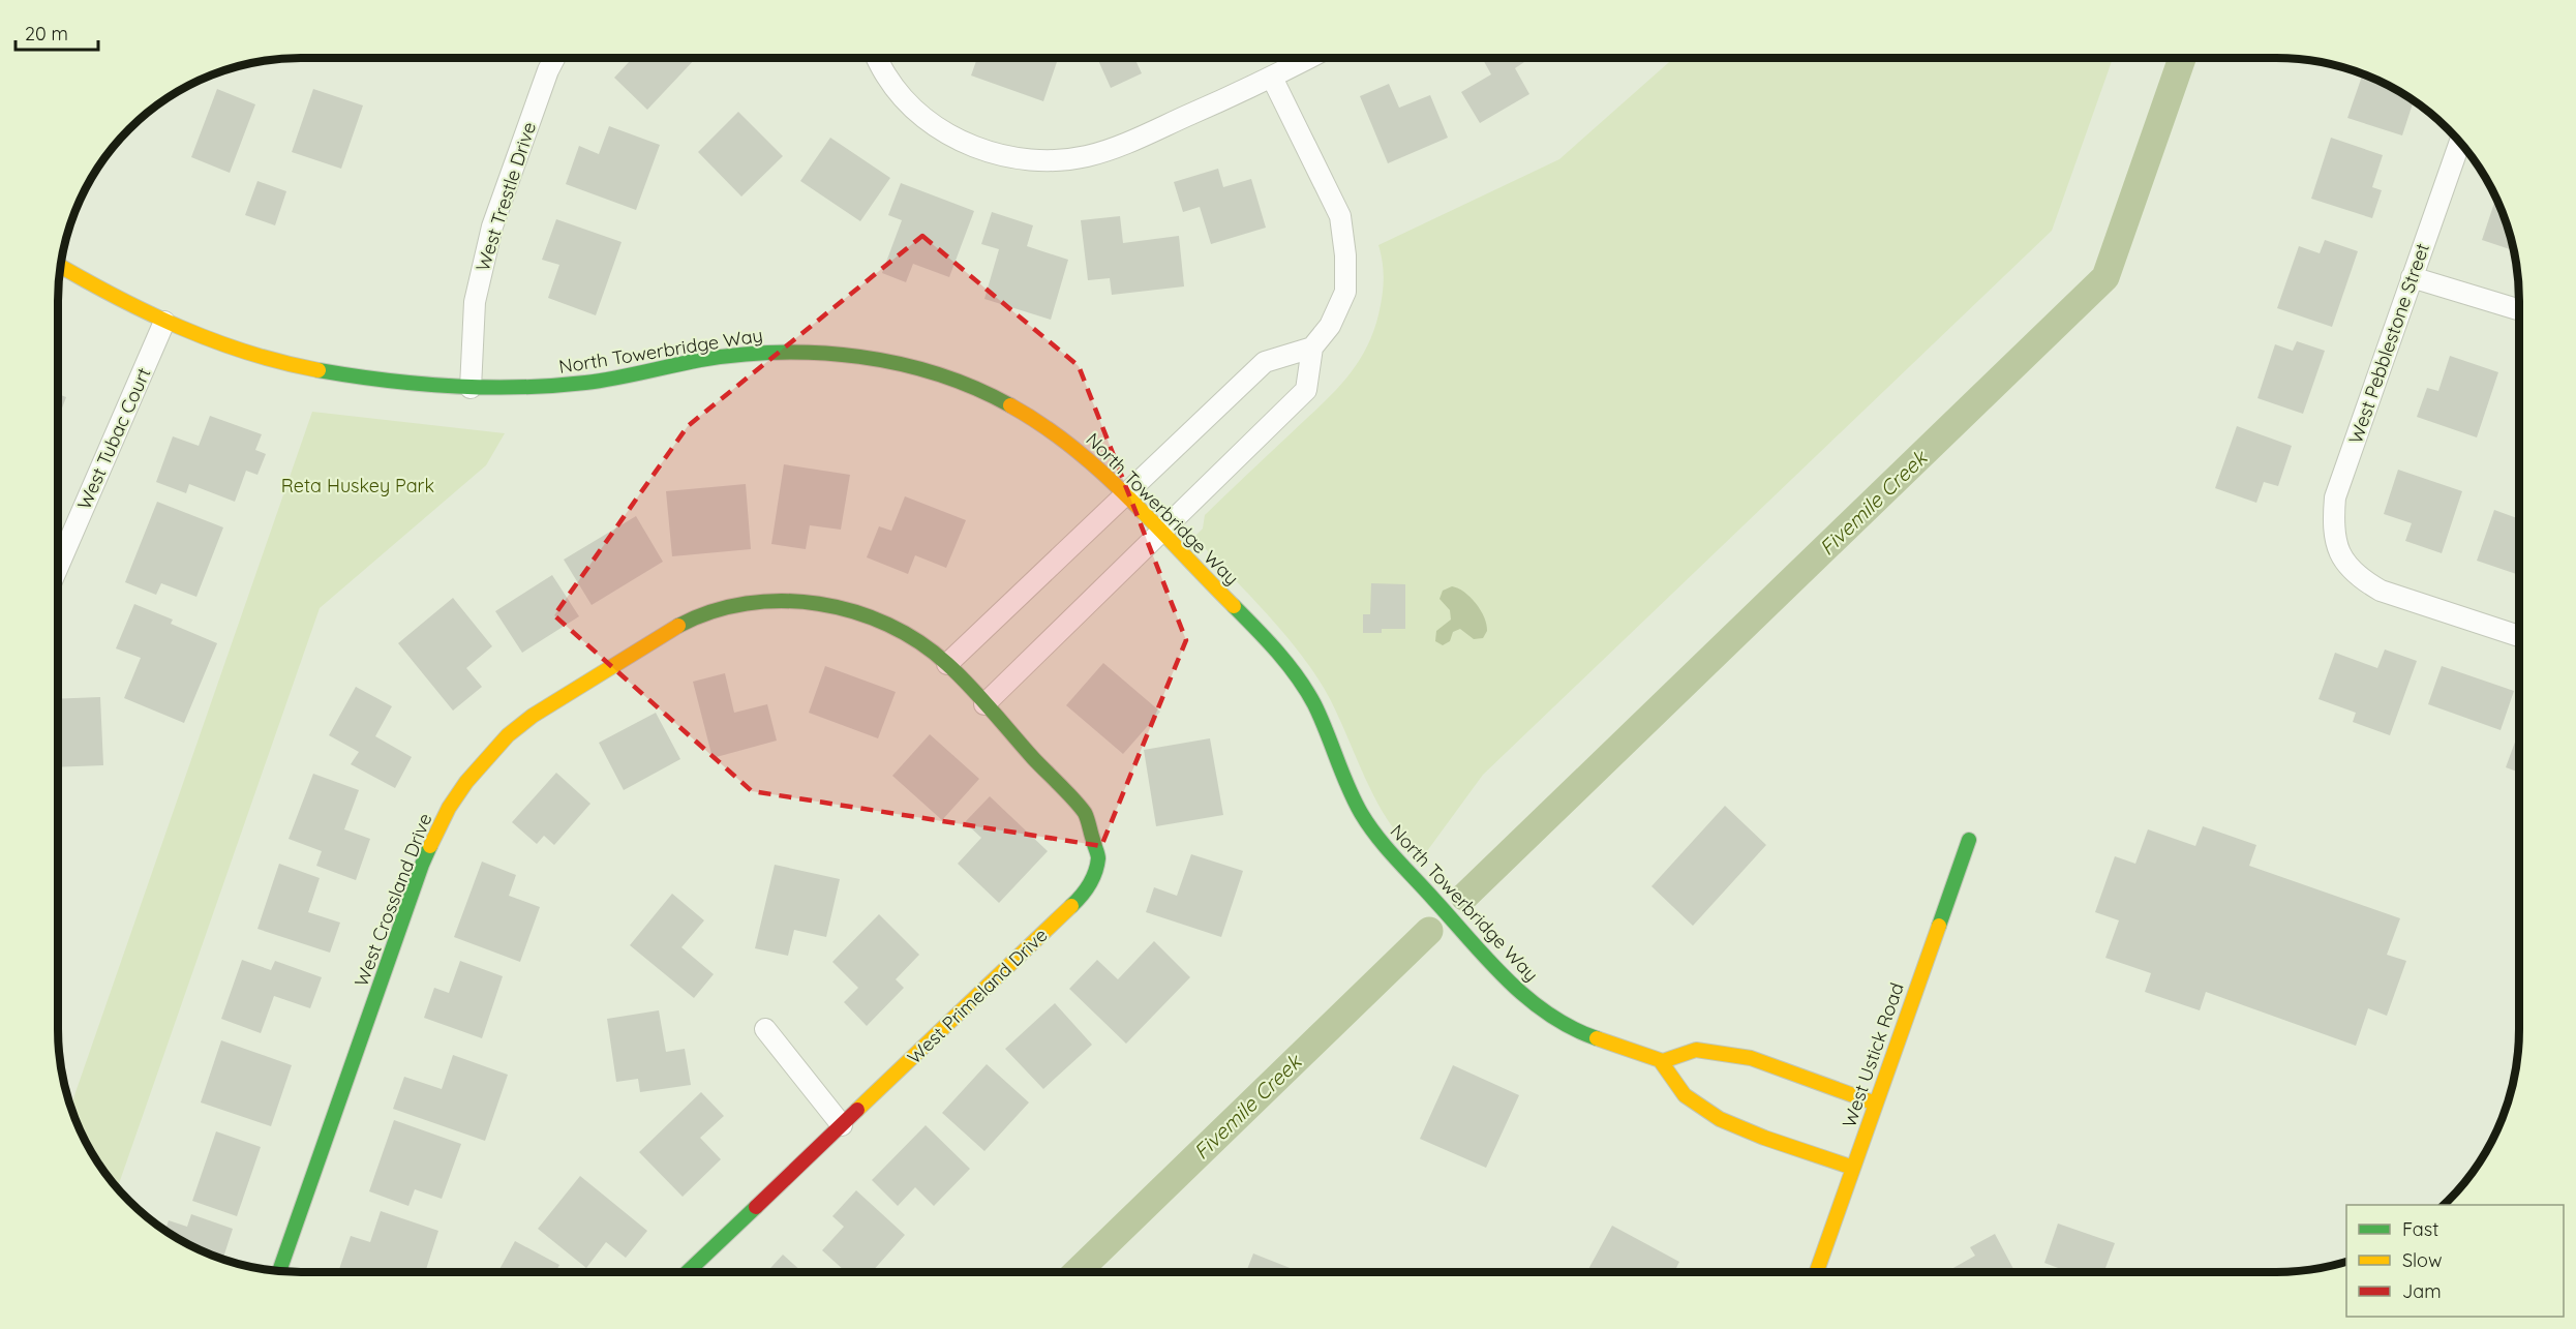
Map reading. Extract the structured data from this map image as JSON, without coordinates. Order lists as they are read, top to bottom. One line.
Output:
{"streets":{"street":["West Trestle Drive","West Pebblestone Street","North Towerbridge Way","West Tubac Court","West Crossland Drive","West Primeland Drive","West Ustick Road"]},"crossings":[["West Trestle Drive","North Towerbridge Way"],["North Towerbridge Way","West Tubac Court"],["West Crossland Drive","West Primeland Drive"]],"water":["Fivemile Creek"],"parks":["Reta Huskey Park"],"legend":["Fast","Slow","Jam"],"scale_bar":"20 m"}
